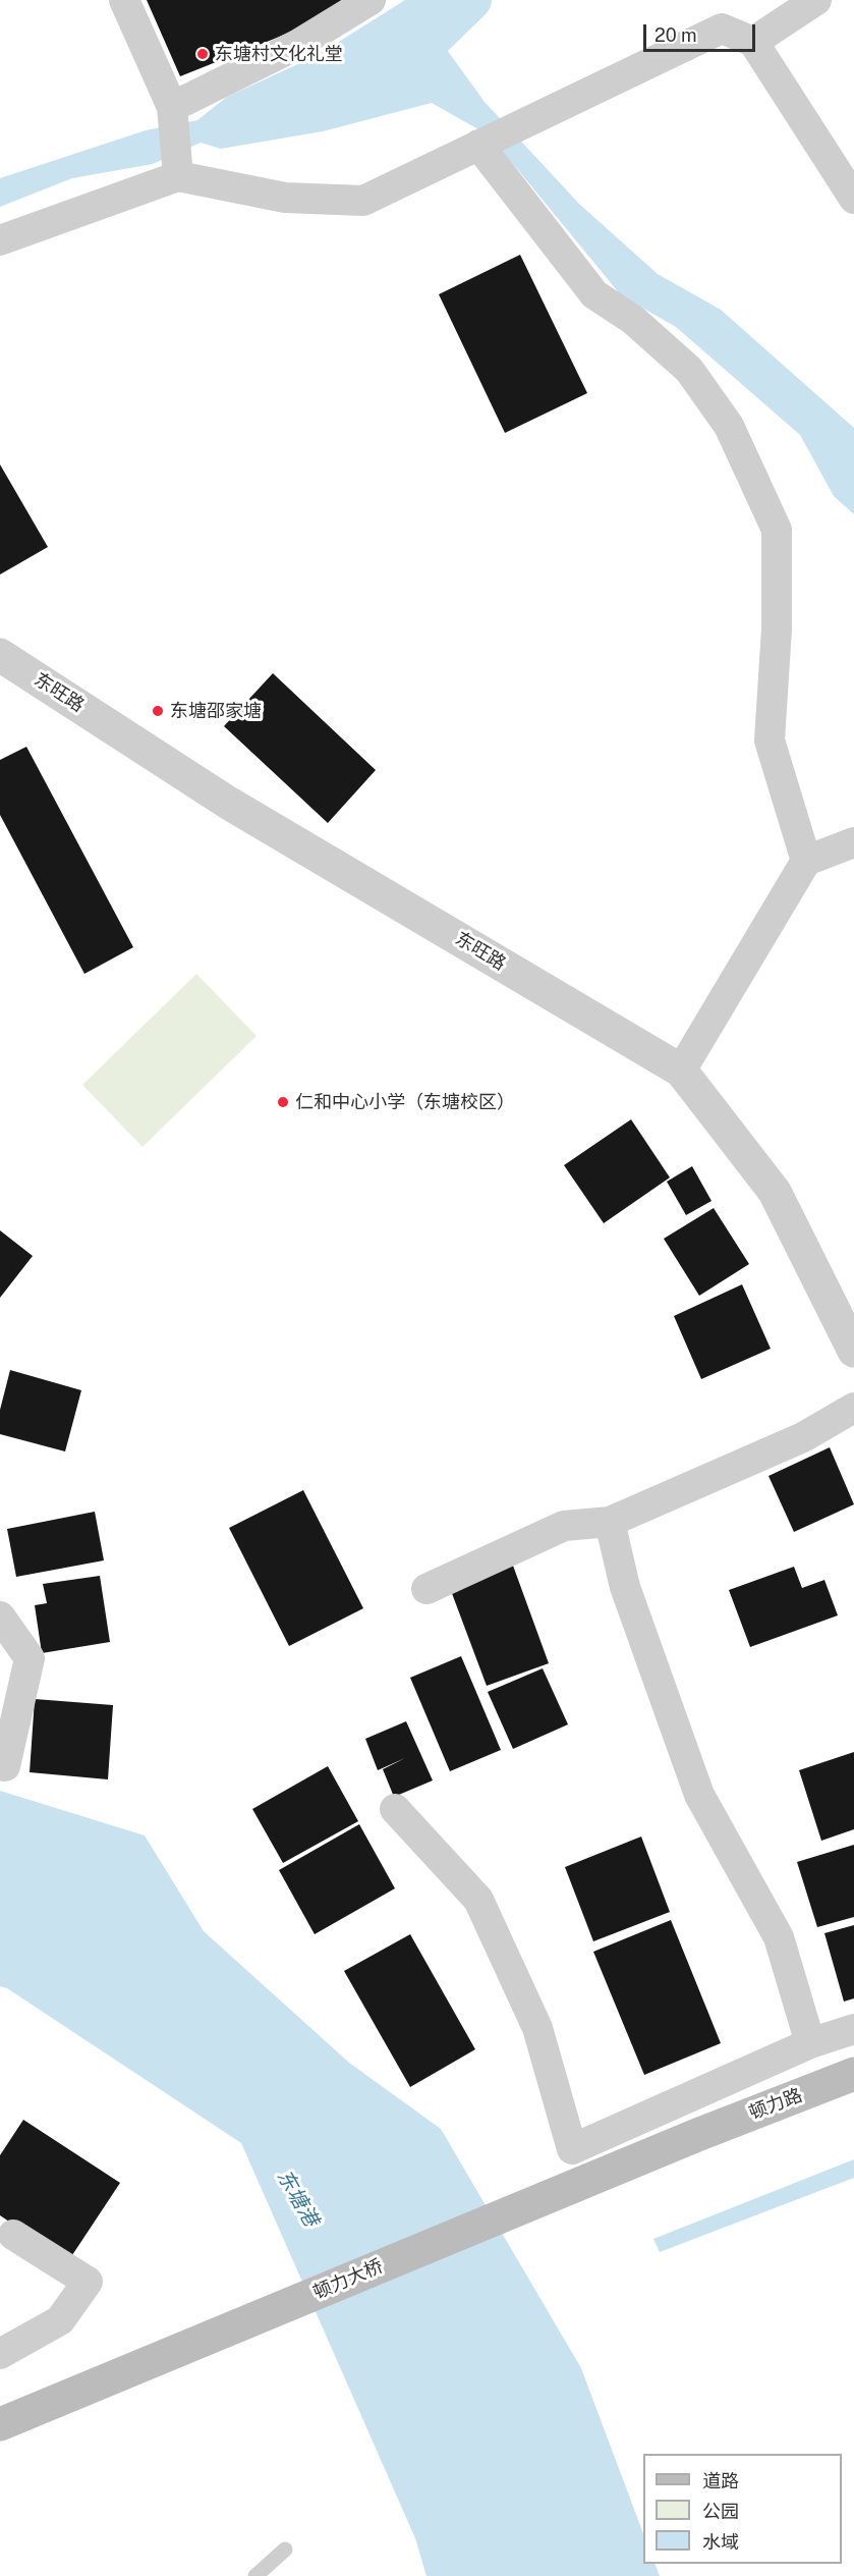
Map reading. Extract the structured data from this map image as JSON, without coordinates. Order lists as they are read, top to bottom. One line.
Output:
{"streets":{"main road":["顿力路","顿力大桥"],"street":["东旺路"]},"crossings":[["顿力路","顿力大桥"]],"water":["东塘港"],"places":["东塘村文化礼堂","东塘邵家塘","仁和中心小学（东塘校区）"],"legend":["道路","公园","水域"],"scale_bar":"20 m"}
